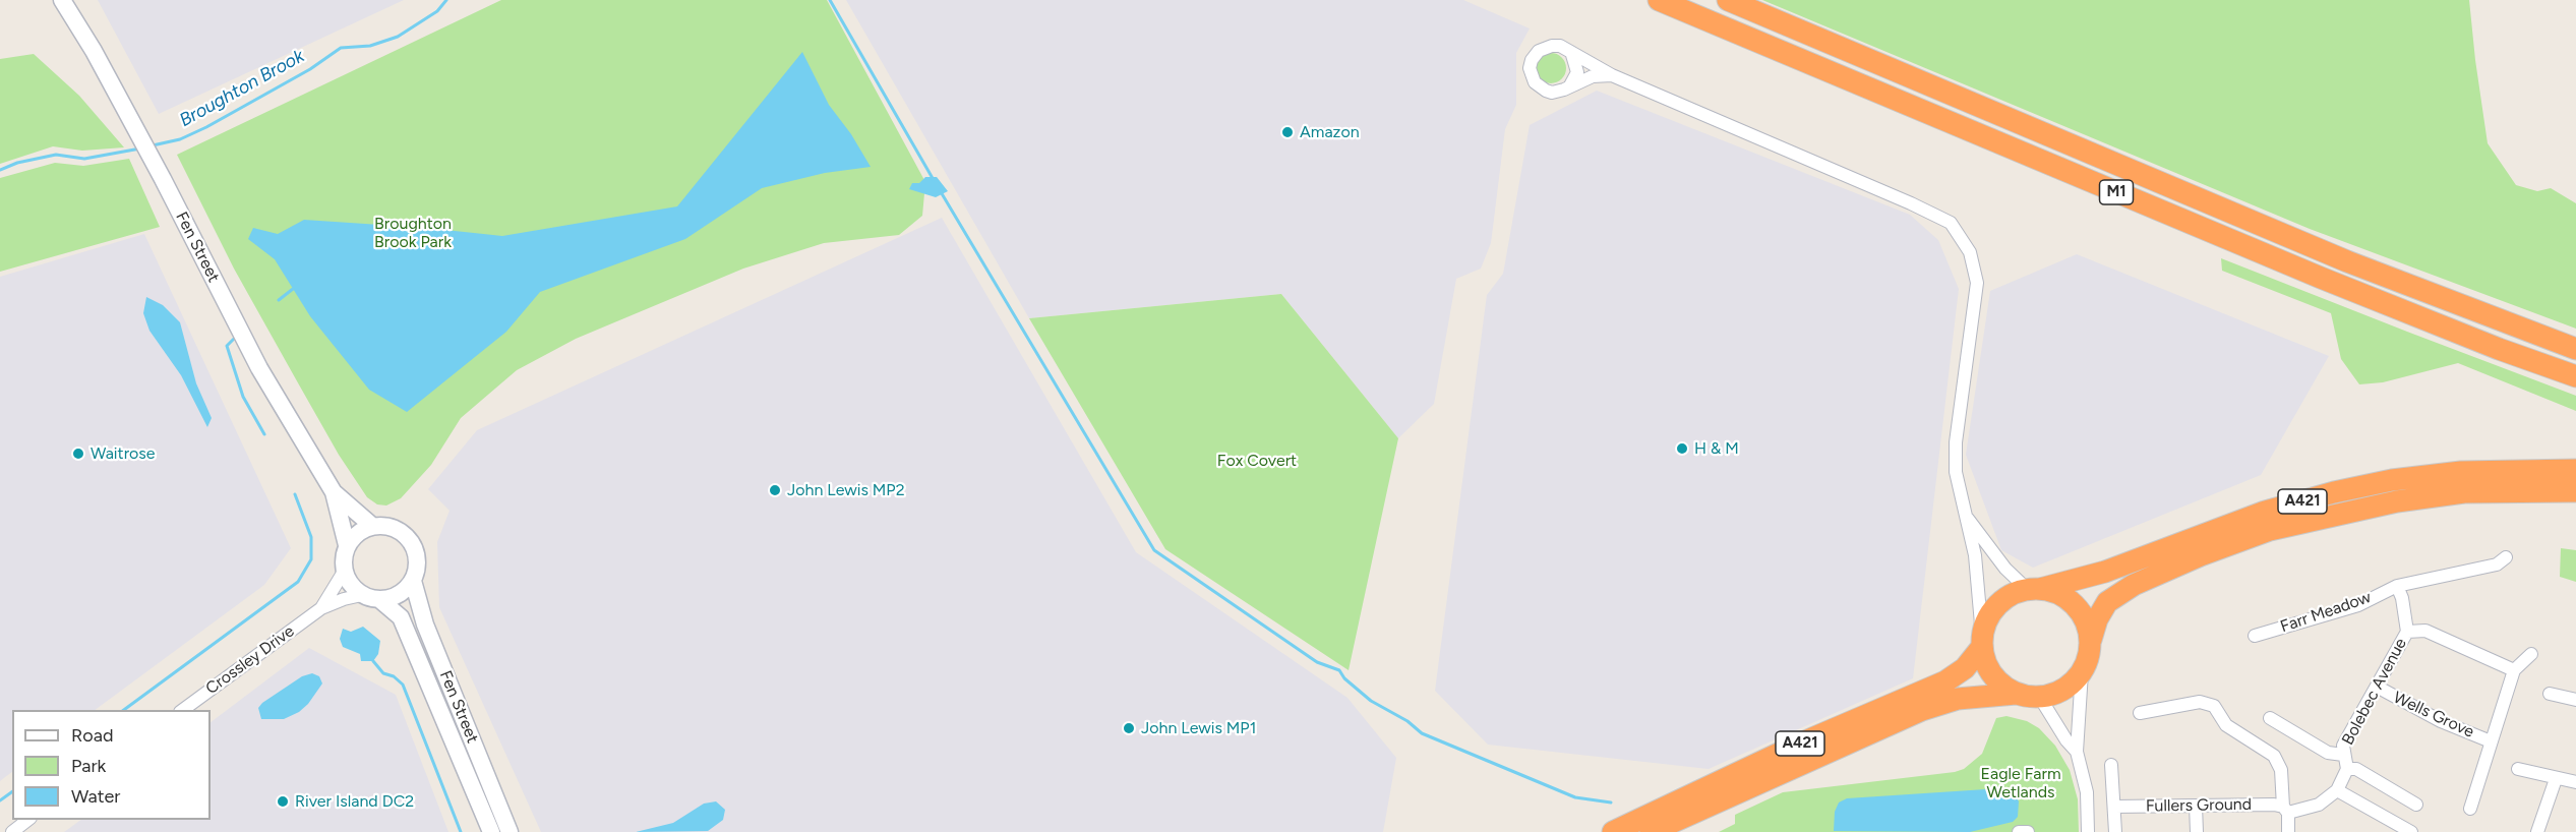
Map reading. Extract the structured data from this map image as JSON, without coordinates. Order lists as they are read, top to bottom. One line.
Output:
{"streets":{"highway":["M1","A421"],"street":["Fen Street","Farr Meadow","Crossley Drive","Bolebec Avenue","Wells Grove","Fullers Ground"]},"crossings":[["Bolebec Avenue","Wells Grove"]],"water":["Broughton Brook"],"parks":["Broughton Brook Park","Fox Covert","Eagle Farm Wetlands"],"places":["Amazon","H & M","Waitrose","John Lewis MP2","John Lewis MP1","River Island DC2"],"legend":["Road","Park","Water"]}
